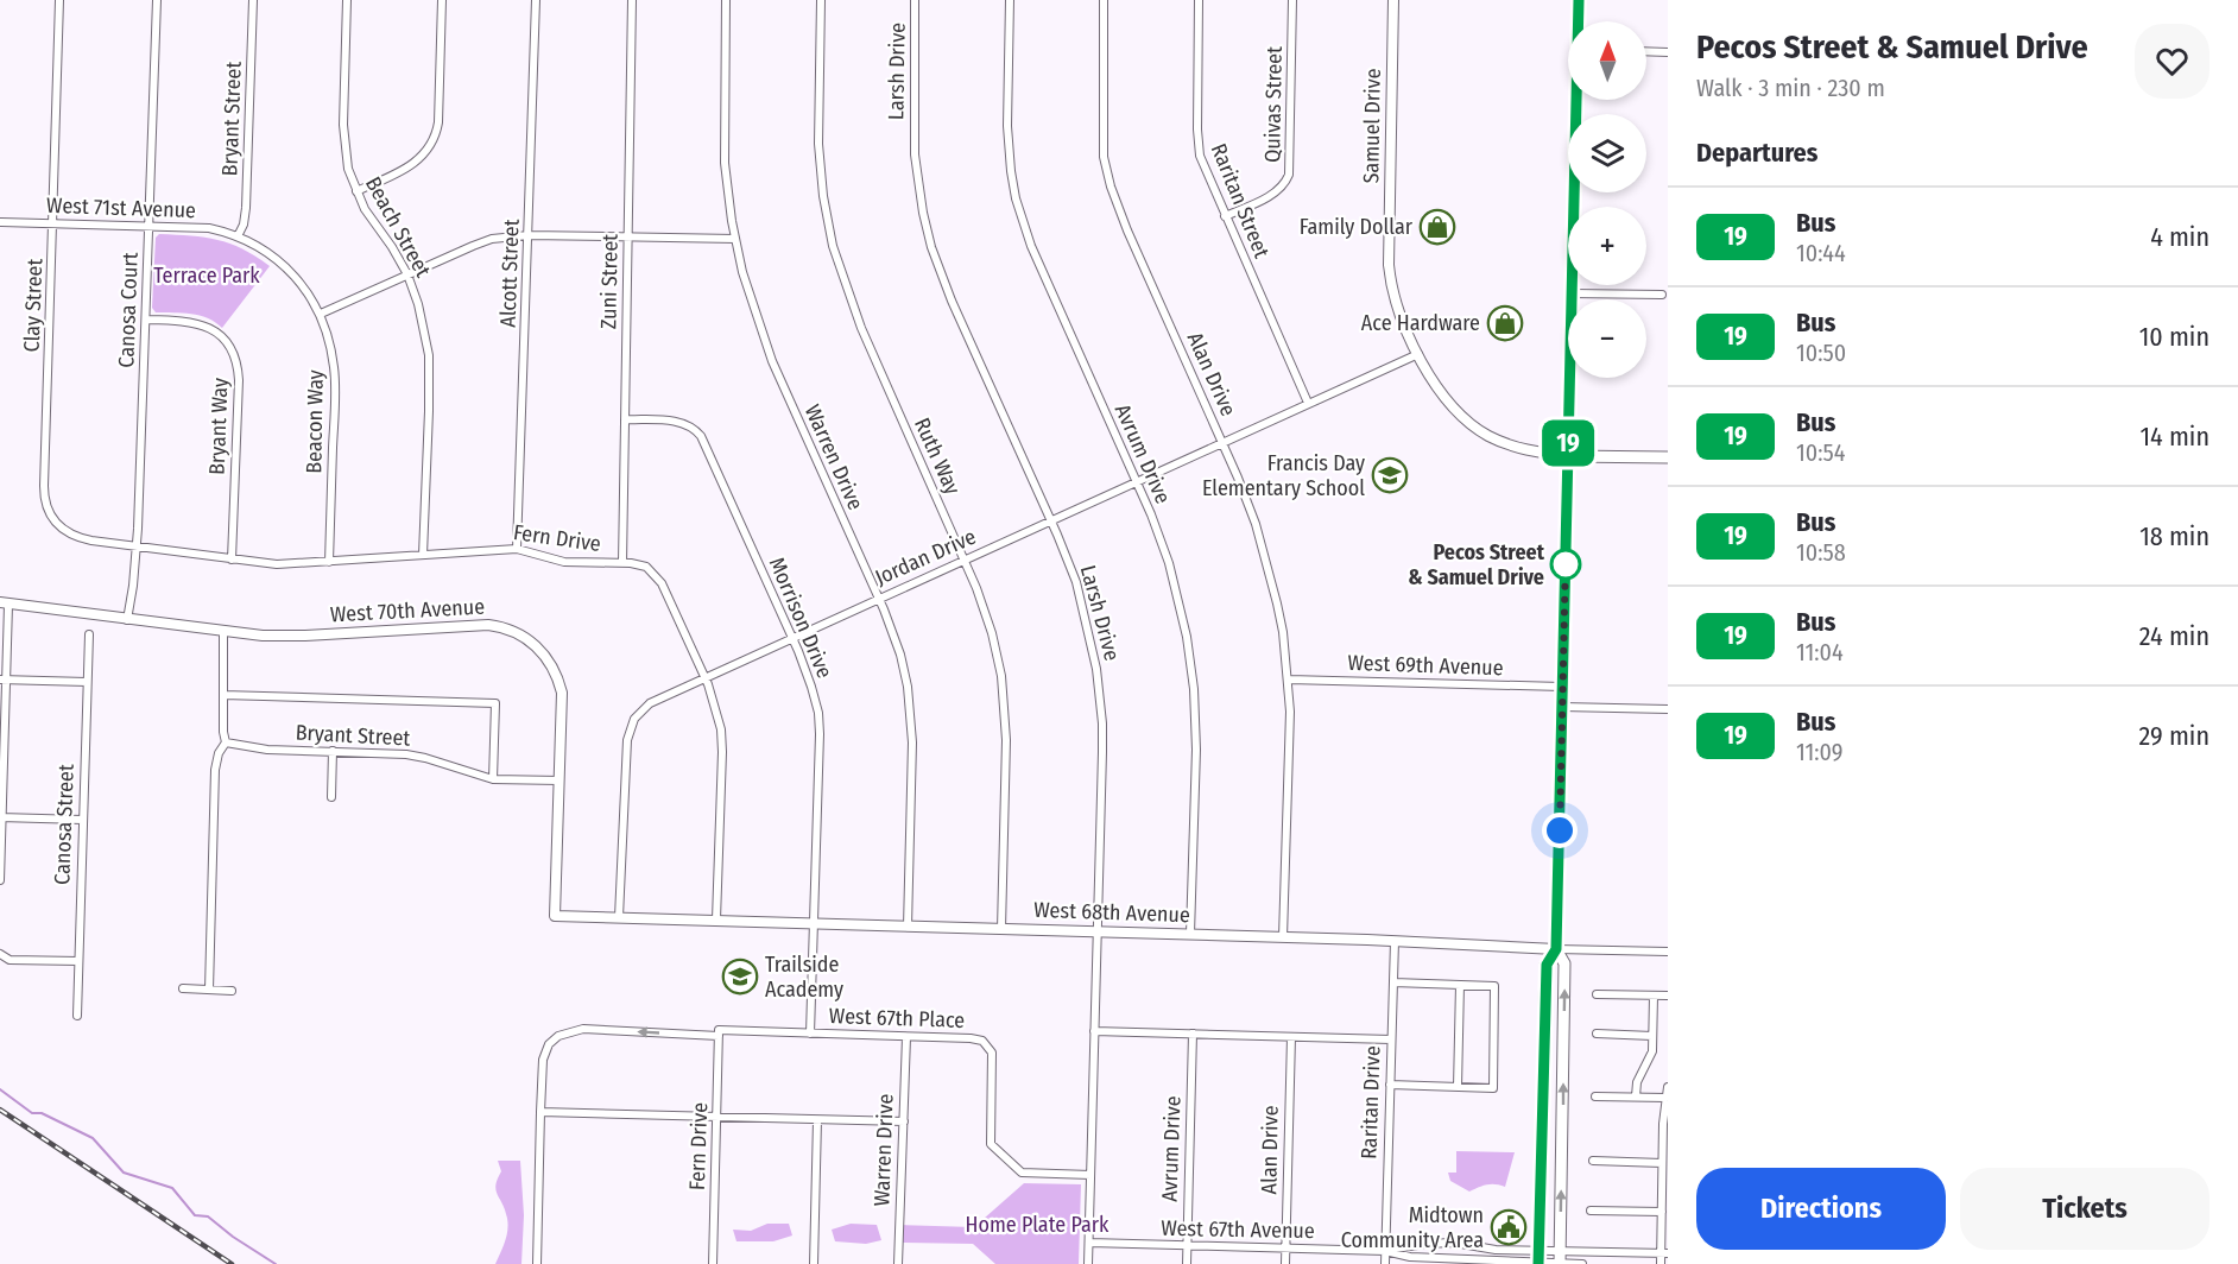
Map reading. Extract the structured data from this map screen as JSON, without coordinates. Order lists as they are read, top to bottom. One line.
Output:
{"streets":{"street":["Larsh Drive","Quivas Street","Bryant Street","Samuel Drive","Raritan Street","West 71st Avenue","Beach Street","Alcott Street","Zuni Street","Clay Street","Canosa Court","Alan Drive","Beacon Way","Bryant Way","Avrum Drive","Ruth Way","Warren Drive","Fern Drive","Jordan Drive","West 70th Avenue","Morrison Drive","West 69th Avenue","Canosa Street","West 68th Avenue","West 67th Place","Raritan Drive","West 67th Avenue"]},"crossings":[["Larsh Drive","Jordan Drive"],["Larsh Drive","West 68th Avenue"],["Larsh Drive","West 67th Place"],["Larsh Drive","West 67th Avenue"],["Quivas Street","Raritan Street"],["Bryant Street","West 71st Avenue"],["Bryant Street","Beacon Way"],["Bryant Street","West 70th Avenue"],["Samuel Drive","Jordan Drive"],["Raritan Street","Jordan Drive"],["West 71st Avenue","Clay Street"],["West 71st Avenue","Canosa Court"],["West 71st Avenue","Beacon Way"],["Beach Street","Fern Drive"],["Alcott Street","Fern Drive"],["Zuni Street","Fern Drive"],["Zuni Street","Morrison Drive"],["Clay Street","Canosa Court"],["Clay Street","Fern Drive"],["Canosa Court","Bryant Way"],["Canosa Court","Fern Drive"],["Canosa Court","West 70th Avenue"],["Alan Drive","Jordan Drive"],["Alan Drive","West 69th Avenue"],["Alan Drive","West 68th Avenue"],["Alan Drive","West 67th Avenue"],["Beacon Way","Fern Drive"],["Bryant Way","Fern Drive"],["Avrum Drive","Jordan Drive"],["Avrum Drive","West 68th Avenue"],["Avrum Drive","West 67th Avenue"],["Ruth Way","Jordan Drive"],["Ruth Way","West 68th Avenue"],["Warren Drive","Jordan Drive"],["Warren Drive","West 68th Avenue"],["Warren Drive","West 67th Place"],["Fern Drive","Jordan Drive"],["Fern Drive","West 68th Avenue"],["Fern Drive","West 67th Place"],["Jordan Drive","Morrison Drive"],["Jordan Drive","West 68th Avenue"],["West 70th Avenue","West 68th Avenue"],["Morrison Drive","West 68th Avenue"],["Morrison Drive","West 67th Place"],["West 68th Avenue","Raritan Drive"],["Raritan Drive","West 67th Avenue"]],"parks":["Terrace Park","Home Plate Park"],"places":{"shop":["Family Dollar","Ace Hardware"],"school or university":["Francis Day Elementary School","Trailside Academy"],"other":["Pecos Street & Samuel Drive"],"public building":["Midtown Community Area"]},"lines":["bus line 19"],"north":"top","page":{"on_map":"19","heading":[["Pecos Street & Samuel Drive","Walk · 3 min · 230 m"],"Departures"],"map_buttons":["+","−"],"list":[{"mark":"19","name":"Bus","note":"10:44","value":"4 min"},{"mark":"19","name":"Bus","note":"10:50","value":"10 min"},{"mark":"19","name":"Bus","note":"10:54","value":"14 min"},{"mark":"19","name":"Bus","note":"10:58","value":"18 min"},{"mark":"19","name":"Bus","note":"11:04","value":"24 min"},{"mark":"19","name":"Bus","note":"11:09","value":"29 min"}],"buttons":["Directions","Tickets"]}}
